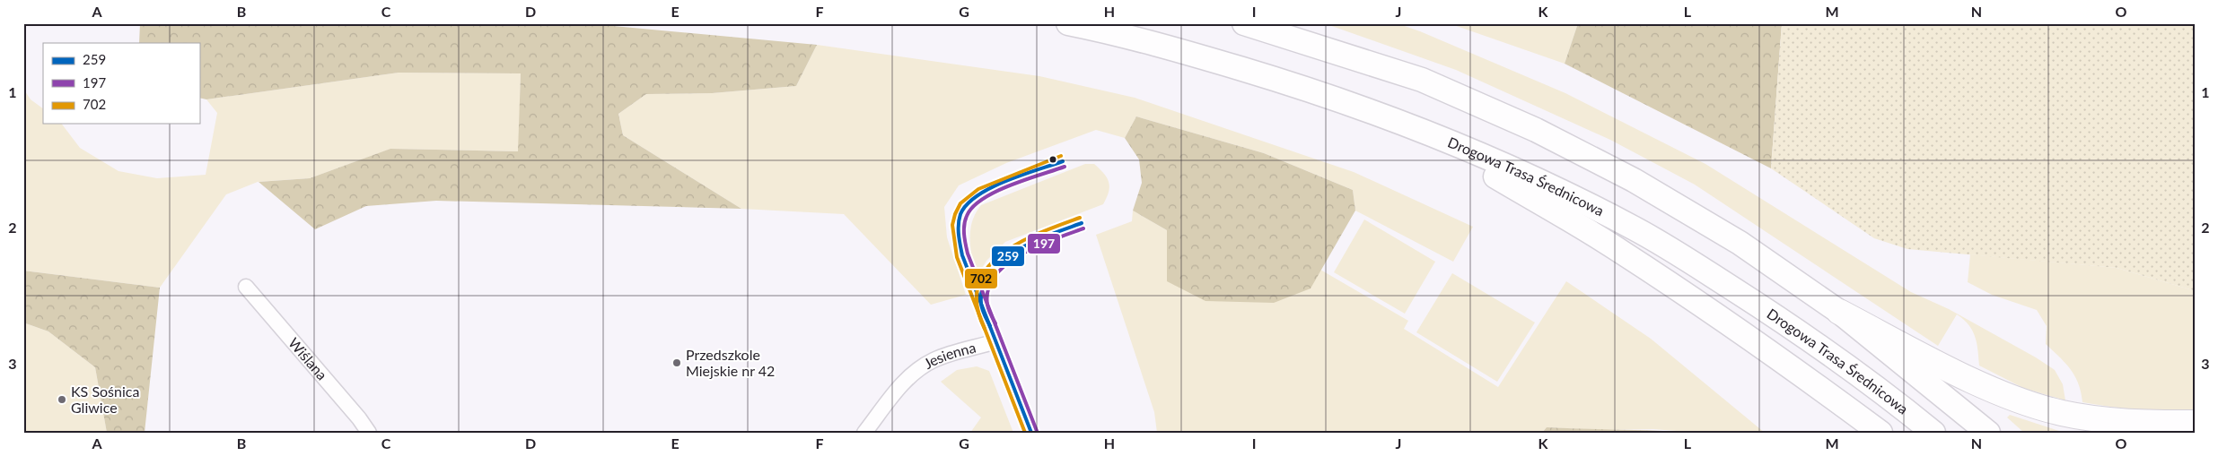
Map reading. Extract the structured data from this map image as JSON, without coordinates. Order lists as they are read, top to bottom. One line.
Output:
{"streets":{"main road":["Drogowa Trasa Średnicowa"],"street":["Jesienna","Wiślana"]},"places":["Przedszkole Miejskie nr 42","KS Sośnica Gliwice"],"lines":["transit line 702","transit line 259","transit line 197"],"legend":["259","197","702"],"grid":{"columns":["A","B","C","D","E","F","G","H","I","J","K","L","M","N","O"],"rows":["1","2","3"]}}
